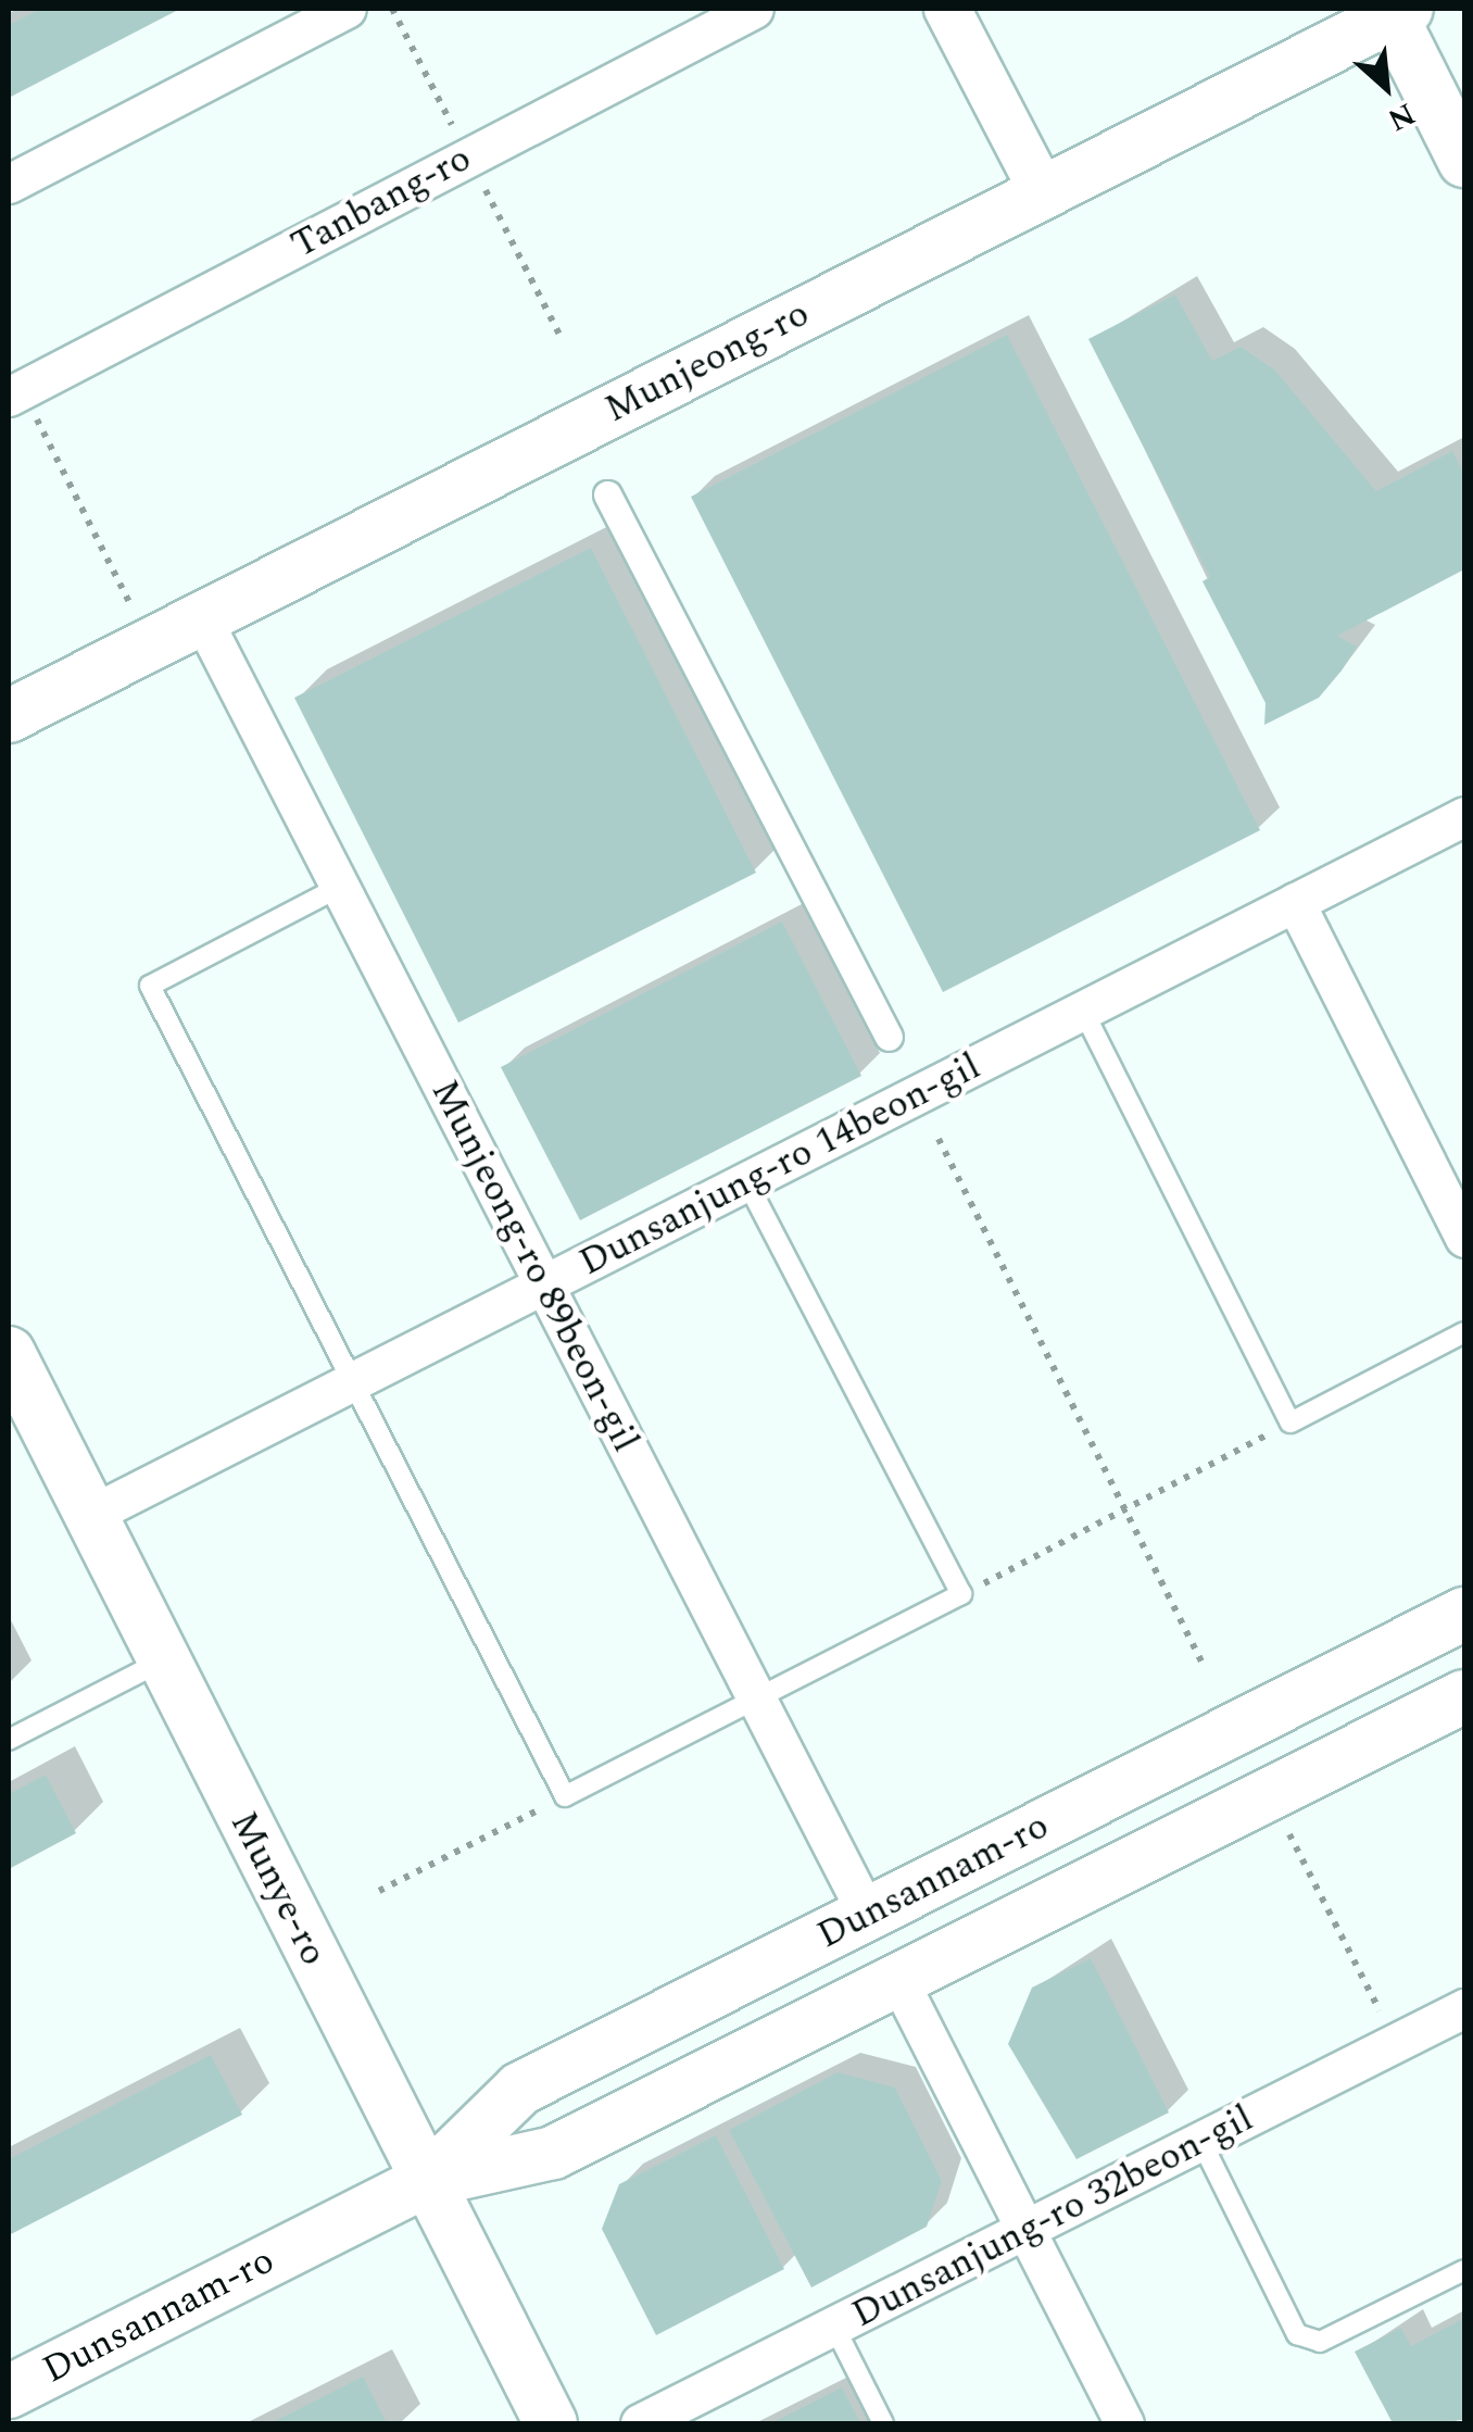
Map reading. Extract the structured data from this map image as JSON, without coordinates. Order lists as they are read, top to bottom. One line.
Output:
{"streets":{"main road":["Munjeong-ro","Dunsannam-ro","Munye-ro"],"street":["Tanbang-ro","Dunsanjung-ro 14beon-gil","Munjeong-ro 89beon-gil","Dunsanjung-ro 32beon-gil"]},"crossings":[["Munjeong-ro","Munjeong-ro 89beon-gil"],["Dunsanjung-ro 14beon-gil","Munjeong-ro 89beon-gil"],["Dunsanjung-ro 14beon-gil","Munye-ro"],["Munjeong-ro 89beon-gil","Dunsannam-ro"],["Dunsannam-ro","Munye-ro"]],"north":"bottom right"}
